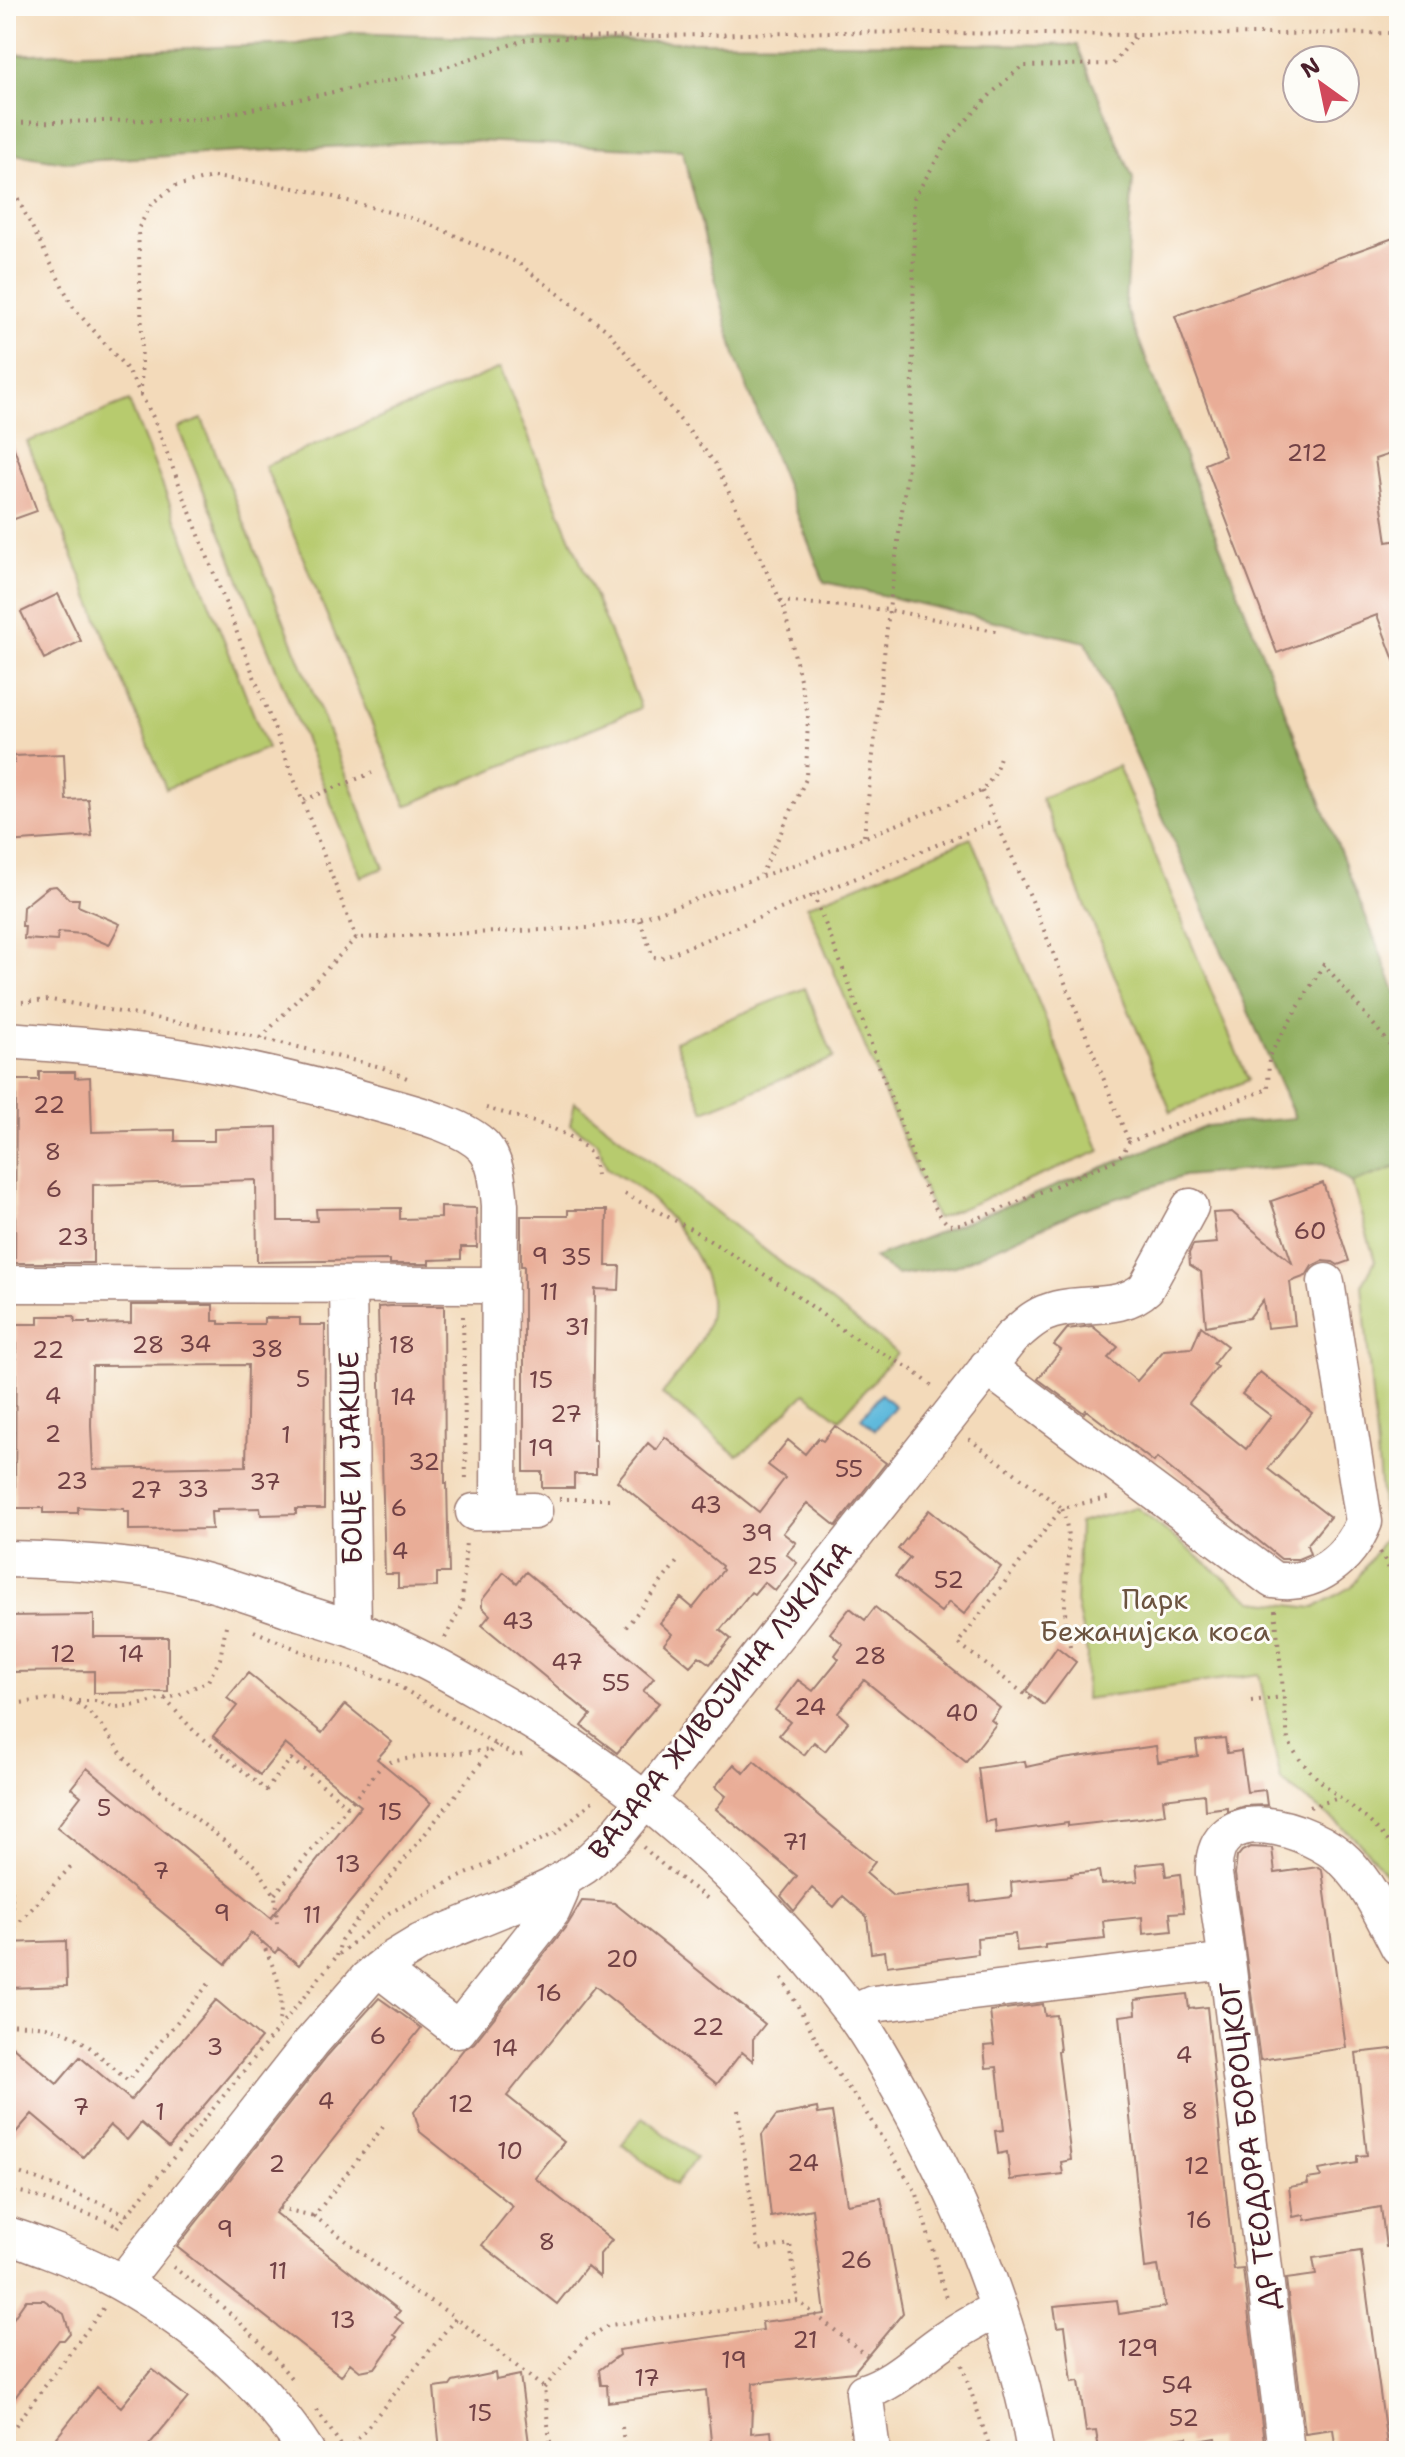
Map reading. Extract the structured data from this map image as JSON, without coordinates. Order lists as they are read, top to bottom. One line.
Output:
{"streets":{"street":["БОЦЕ И ЈАКШЕ","ВАЈАРА ЖИВОЈИНА ЛУКИЋА","ДР ТЕОДОРА БОРОЦКОГ"]},"parks":["Парк Бежанијска коса"],"house_numbers":["212","22","8","6","60","23","9","35","11","31","34","28","18","38","22","5","15","4","14","27","2","1","19","32","55","23","37","33","27","43","6","39","4","25","52","43","12","14","28","47","55","24","40","5","15","71","13","7","9","11","20","16","22","6","3","14","4","4","12","7","8","1","10","24","2","12","16","9","8","26","11","13","21","129","19","17","54","15","52"],"north":"top left"}
